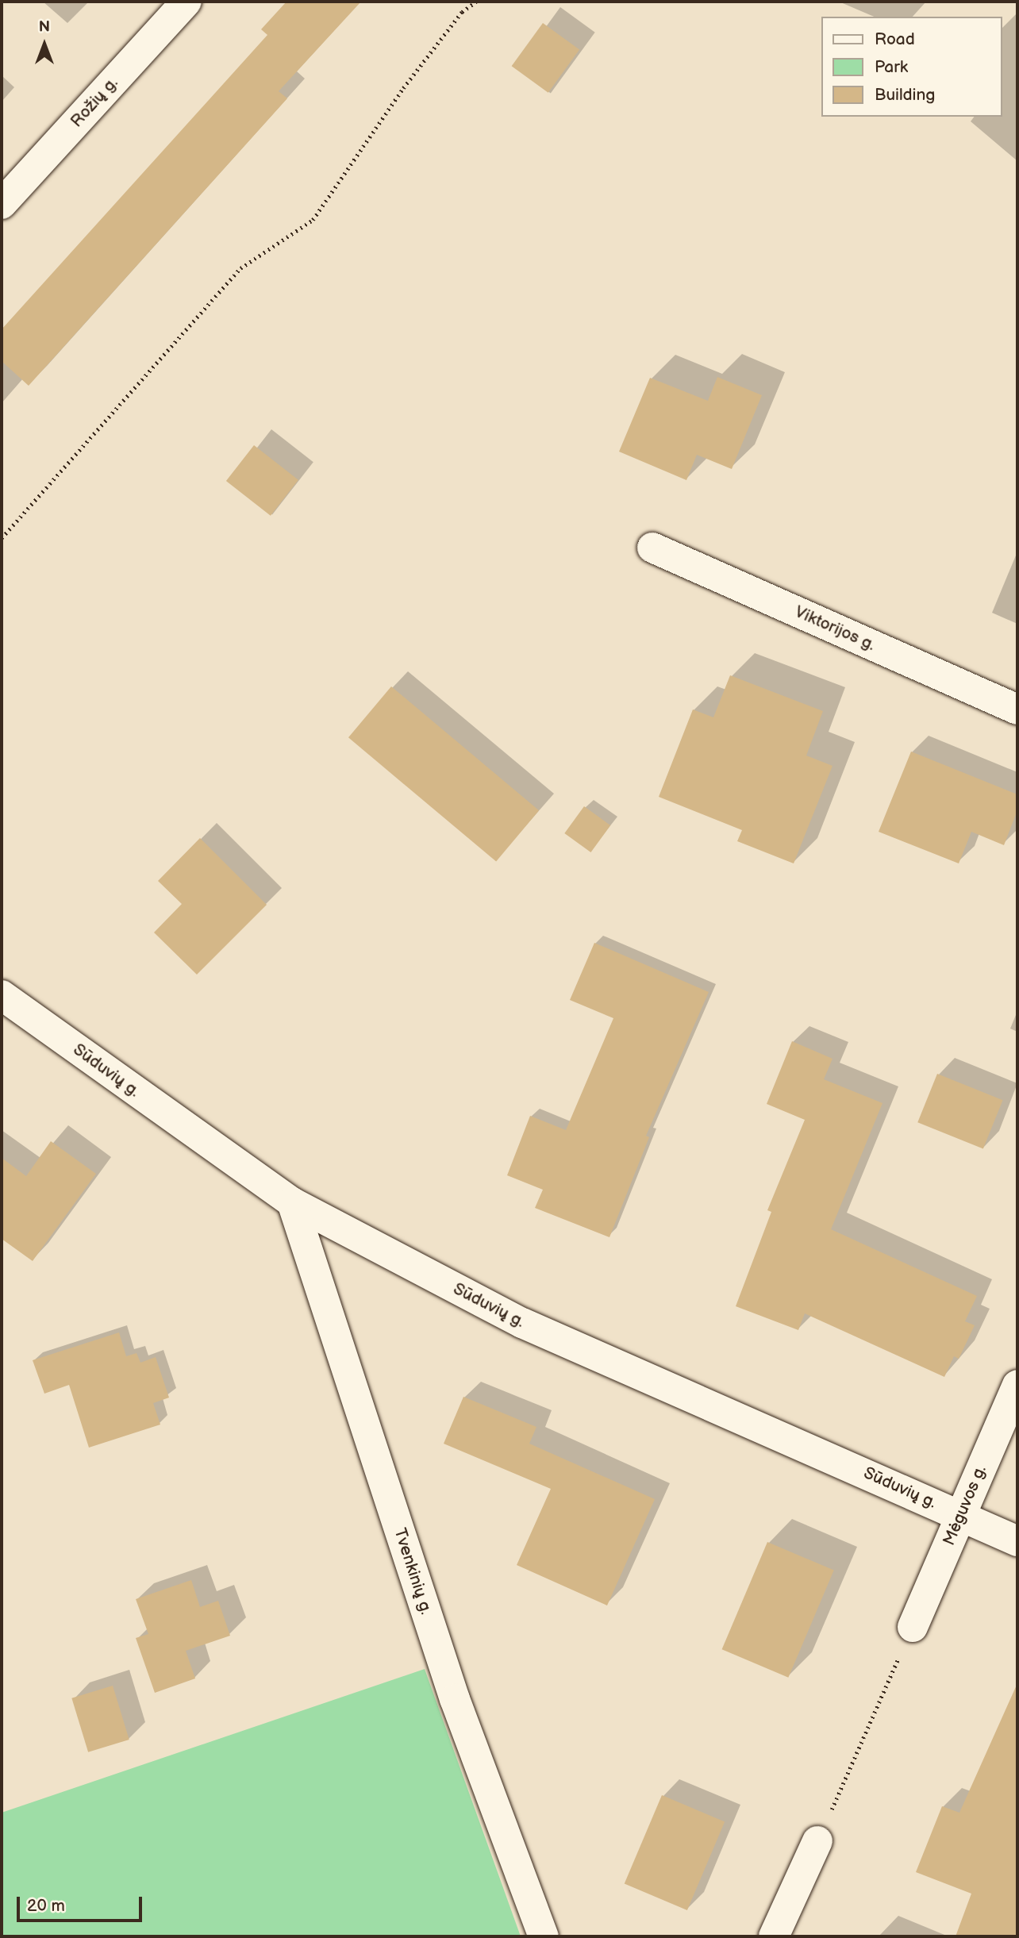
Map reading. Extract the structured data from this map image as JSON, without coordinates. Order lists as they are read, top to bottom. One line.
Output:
{"streets":{"street":["Rožių g.","Viktorijos g.","Sūduvių g.","Mėguvos g.","Tvenkinių g."]},"crossings":[["Sūduvių g.","Mėguvos g."],["Sūduvių g.","Tvenkinių g."]],"legend":["Road","Park","Building"],"scale_bar":"20 m","north":"top"}
